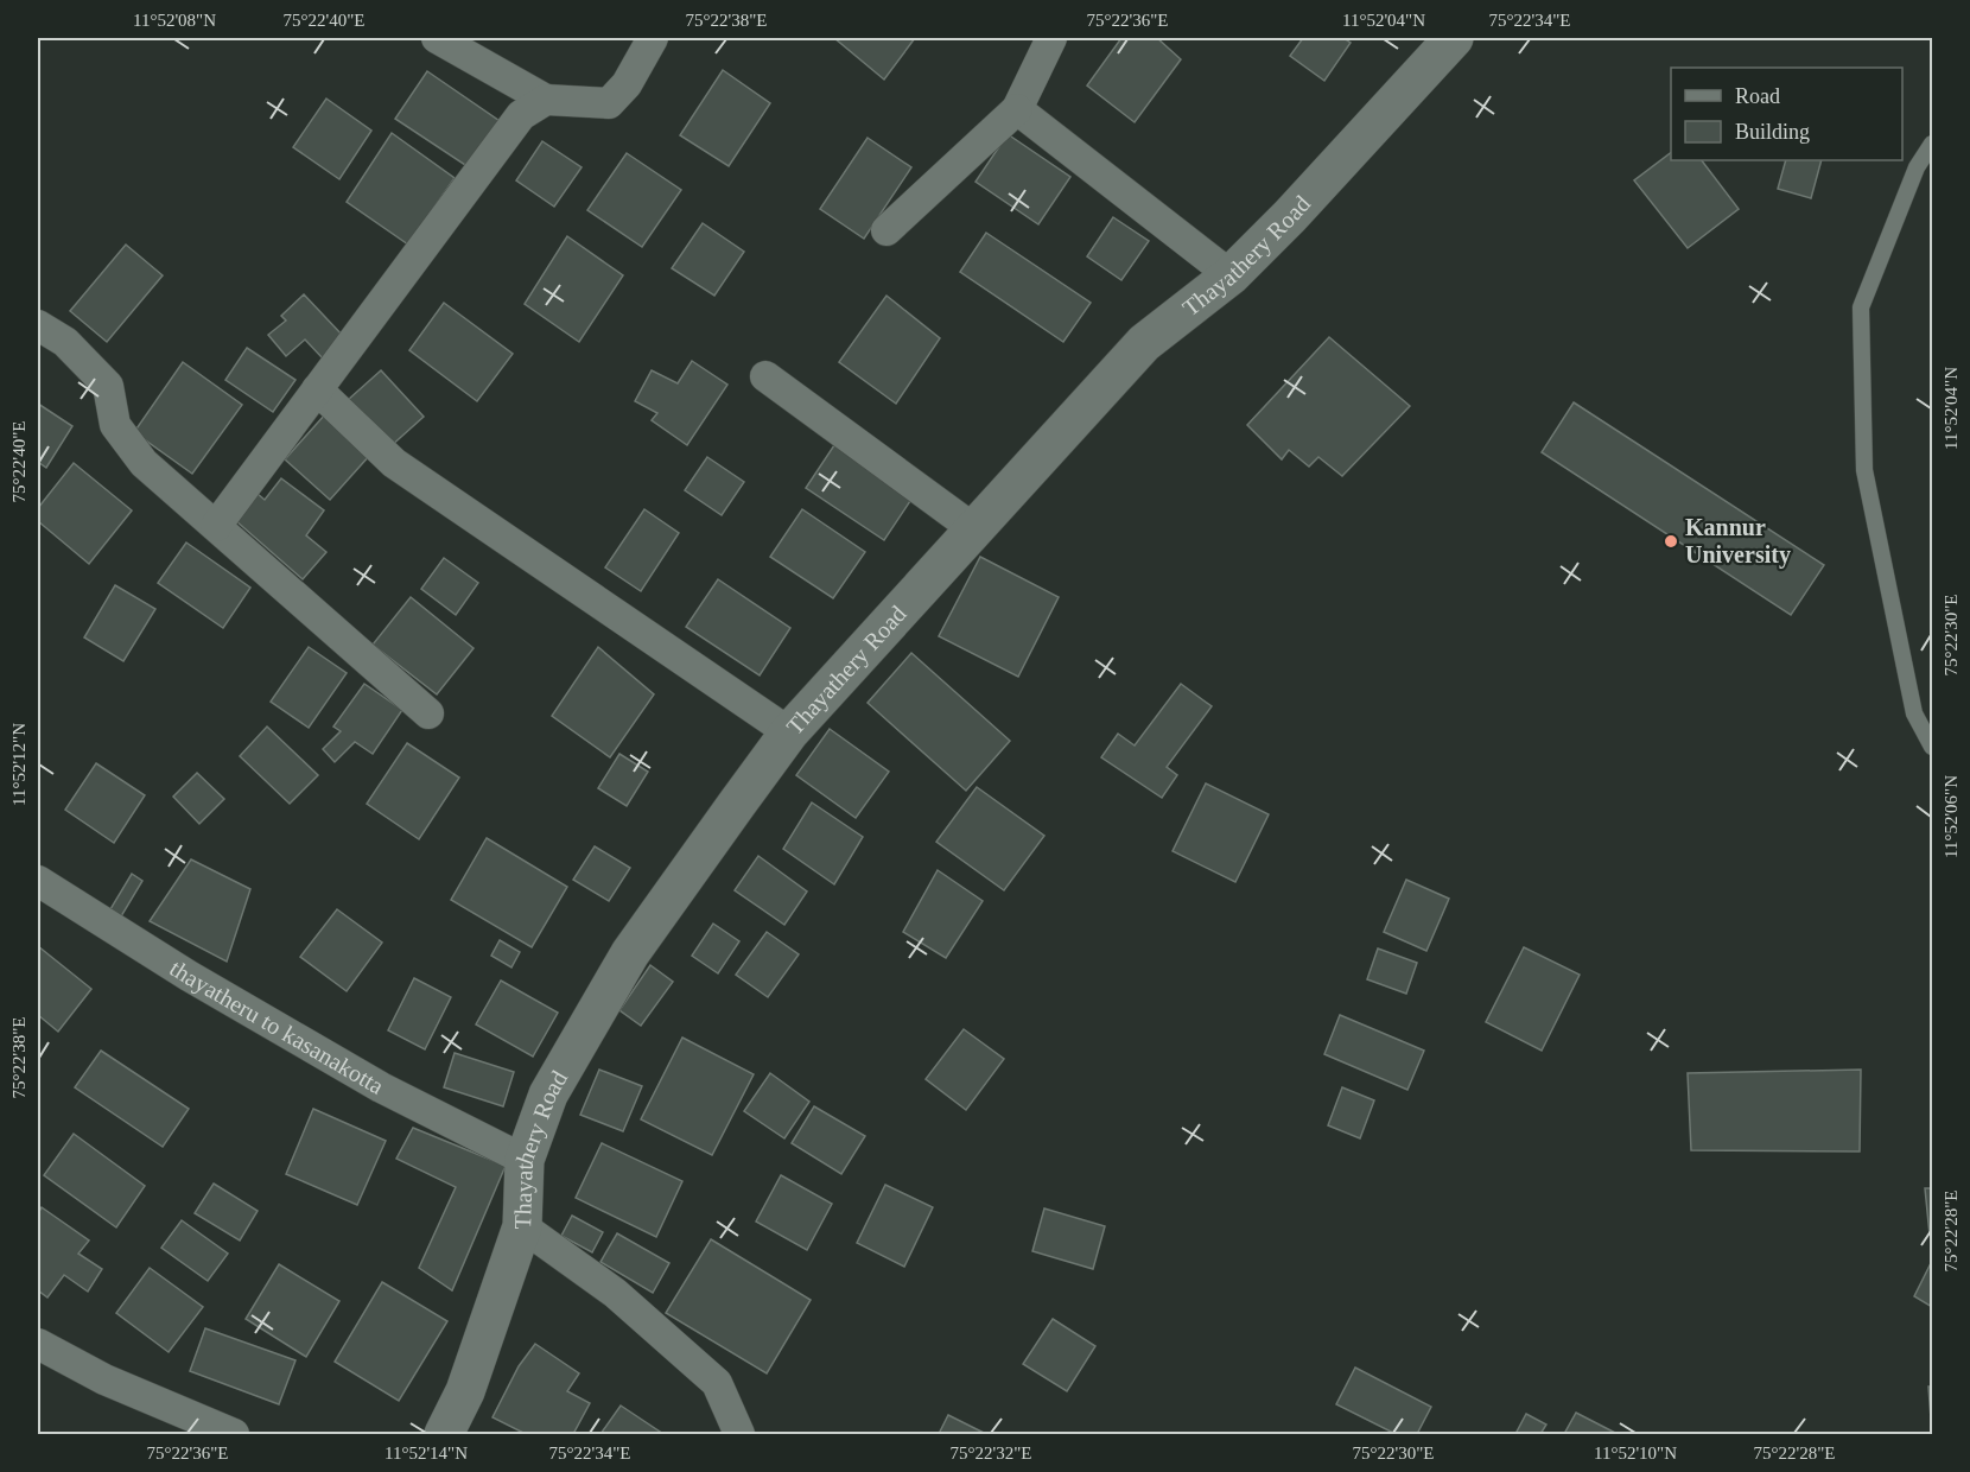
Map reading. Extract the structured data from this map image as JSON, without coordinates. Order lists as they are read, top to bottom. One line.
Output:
{"streets":{"street":["Thayathery Road","thayatheru to kasanakotta"]},"crossings":[["Thayathery Road","thayatheru to kasanakotta"]],"places":["Kannur University"],"legend":["Road","Building"],"coordinates":["11°52'08\"N","75°22'40\"E","75°22'38\"E","75°22'36\"E","11°52'04\"N","75°22'34\"E","75°22'30\"E","11°52'12\"N","11°52'06\"N","75°22'28\"E","11°52'14\"N","75°22'32\"E","11°52'10\"N"]}
